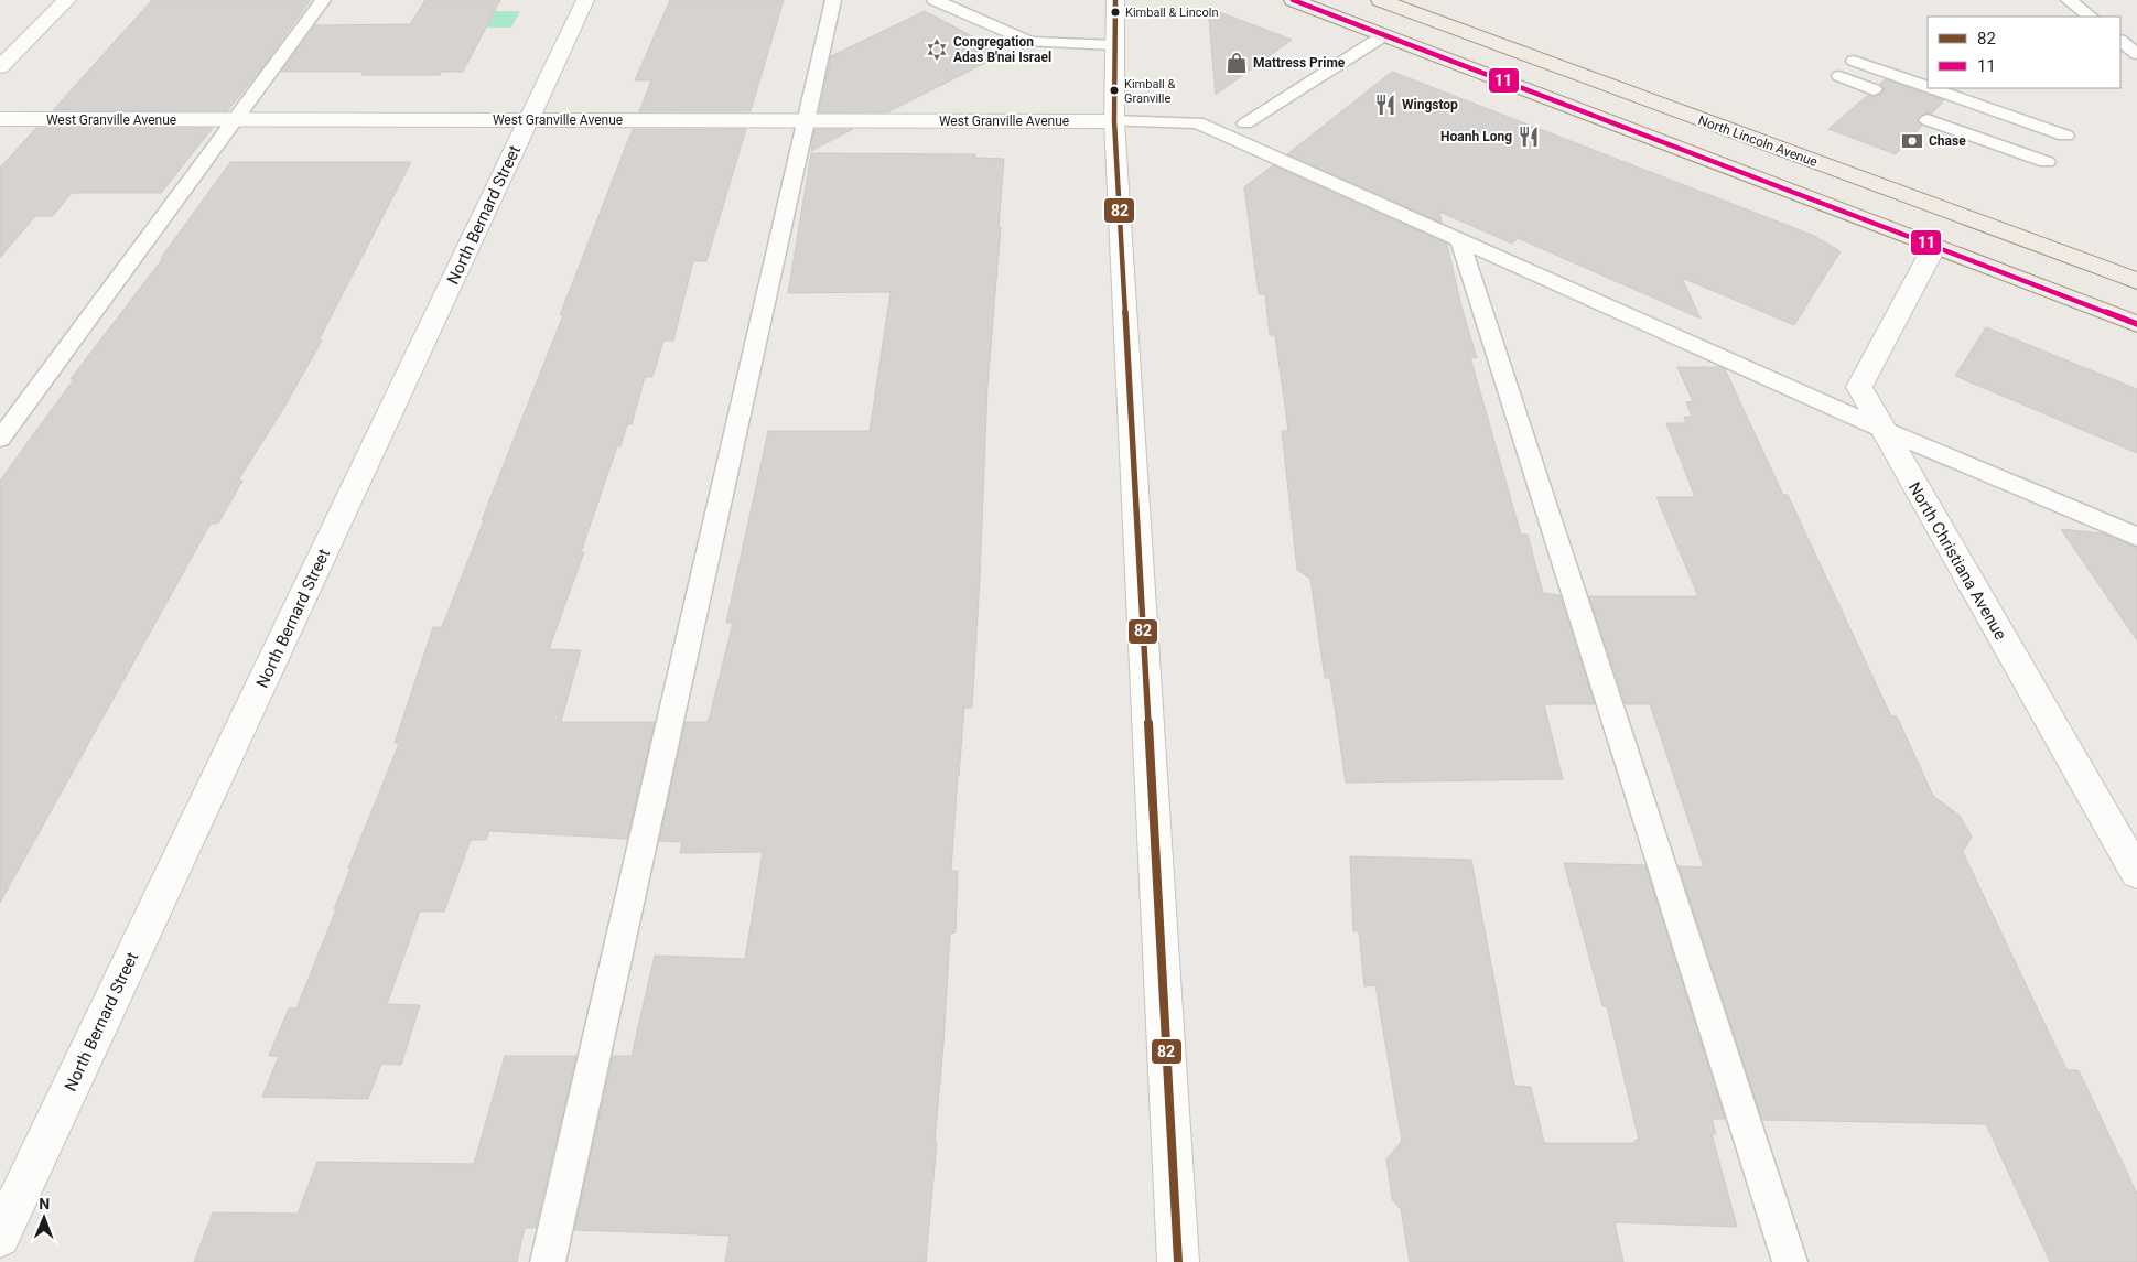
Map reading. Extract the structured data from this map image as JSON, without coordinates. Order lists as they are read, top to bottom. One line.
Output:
{"streets":{"main road":["North Lincoln Avenue"],"street":["West Granville Avenue","North Bernard Street","North Christiana Avenue"]},"crossings":[["West Granville Avenue","North Bernard Street"]],"places":{"other":["Kimball & Lincoln","Kimball & Granville"],"synagogue":["Congregation Adas B'nai Israel"],"shop":["Mattress Prime"],"restaurant":["Wingstop","Hoanh Long"],"bank":["Chase"]},"lines":["transit line 82","transit line 11"],"legend":["82","11"],"north":"top"}
